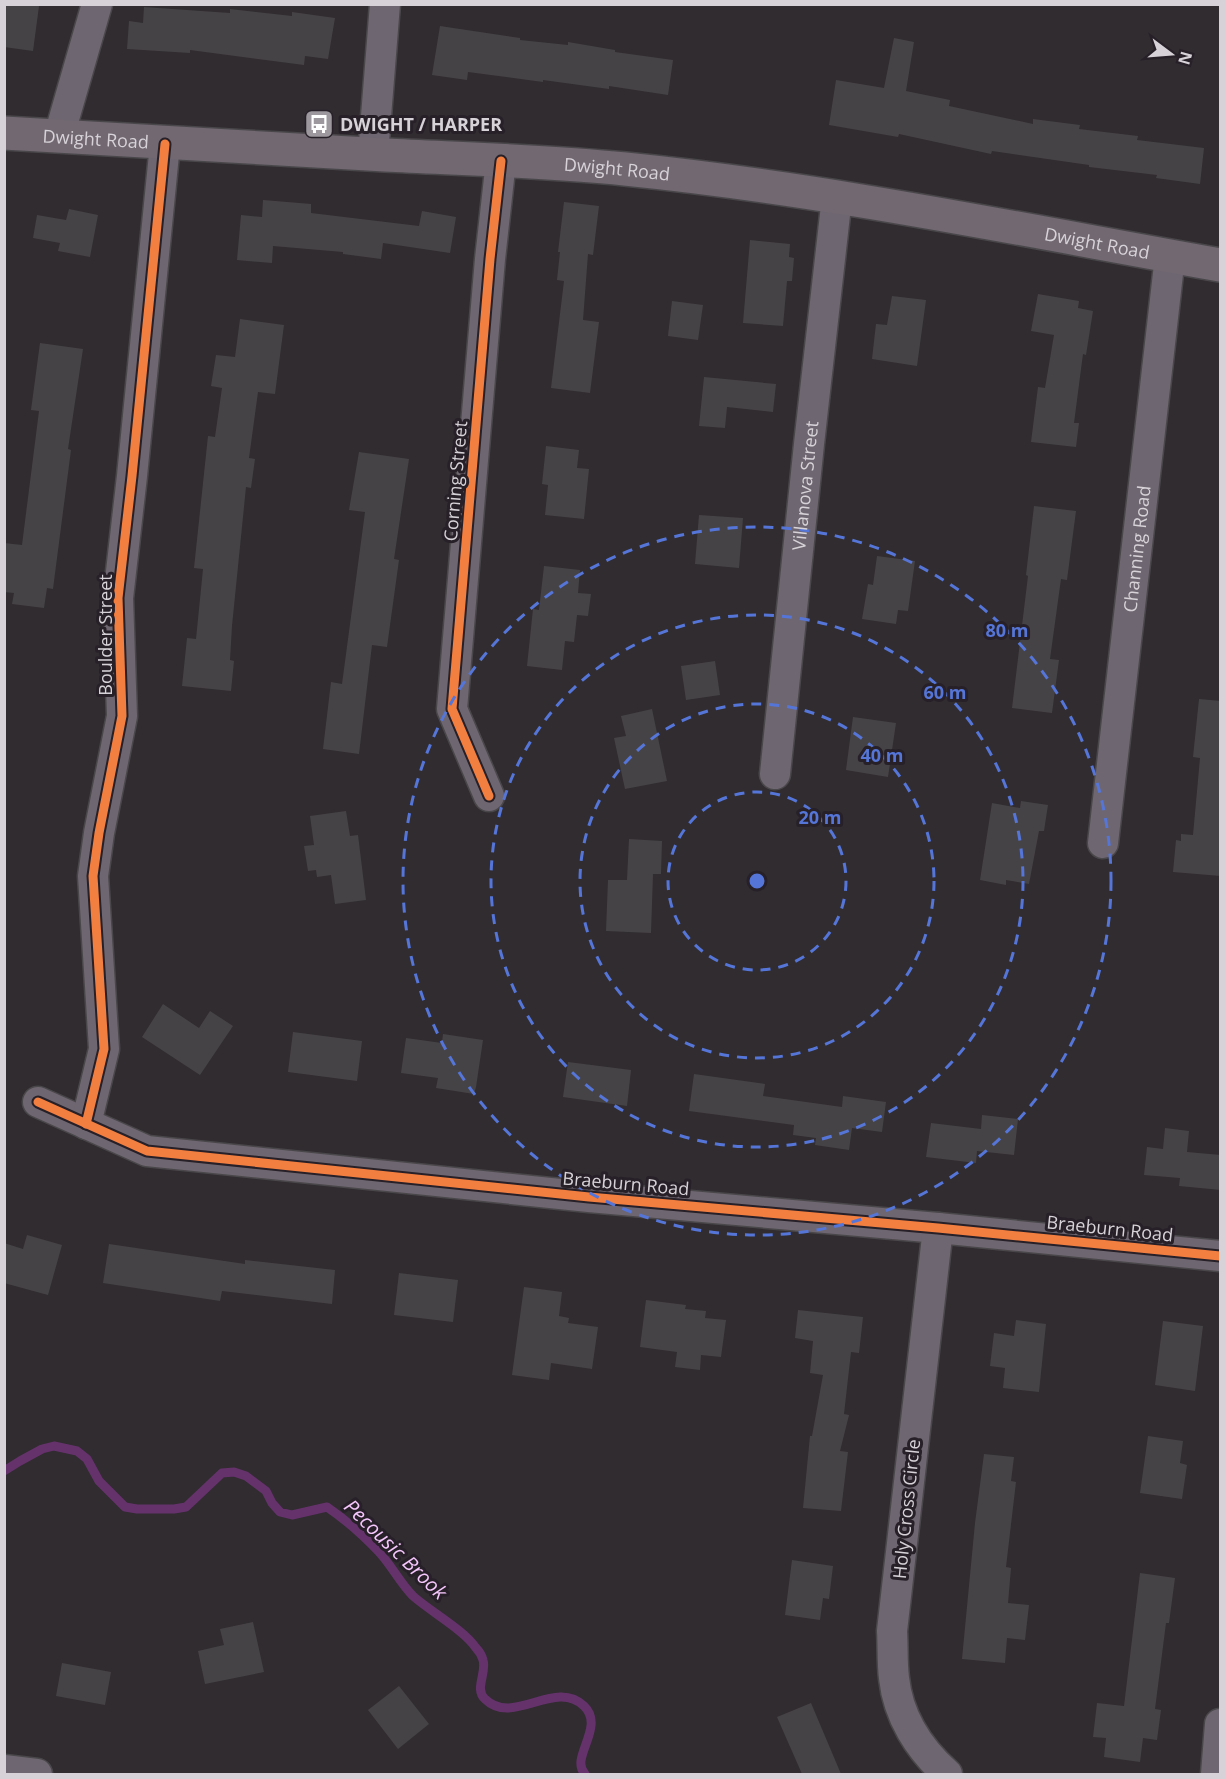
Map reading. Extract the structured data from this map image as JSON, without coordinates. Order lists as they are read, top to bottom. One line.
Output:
{"streets":{"main road":["Dwight Road"],"street":["Corning Street","Villanova Street","Channing Road","Boulder Street","Braeburn Road","Holy Cross Circle"]},"crossings":[["Dwight Road","Corning Street"],["Dwight Road","Villanova Street"],["Dwight Road","Channing Road"],["Dwight Road","Boulder Street"],["Boulder Street","Braeburn Road"],["Braeburn Road","Holy Cross Circle"]],"water":["Pecousic Brook"],"places":{"bus stop":["DWIGHT / HARPER"]},"north":"right","rings":["80 m","60 m","40 m","20 m"]}
